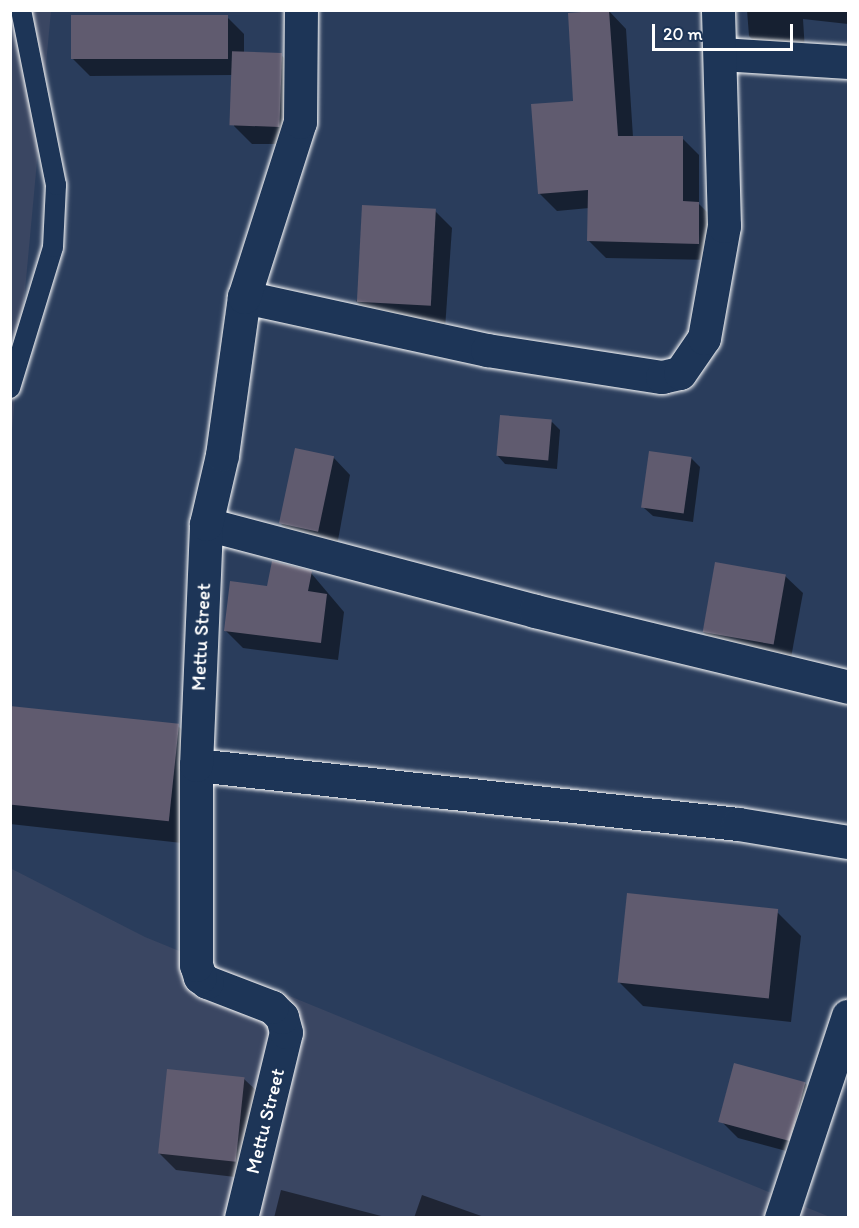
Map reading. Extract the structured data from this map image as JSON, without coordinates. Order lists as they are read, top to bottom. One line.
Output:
{"streets":{"street":["Mettu Street"]},"scale_bar":"20 m"}
